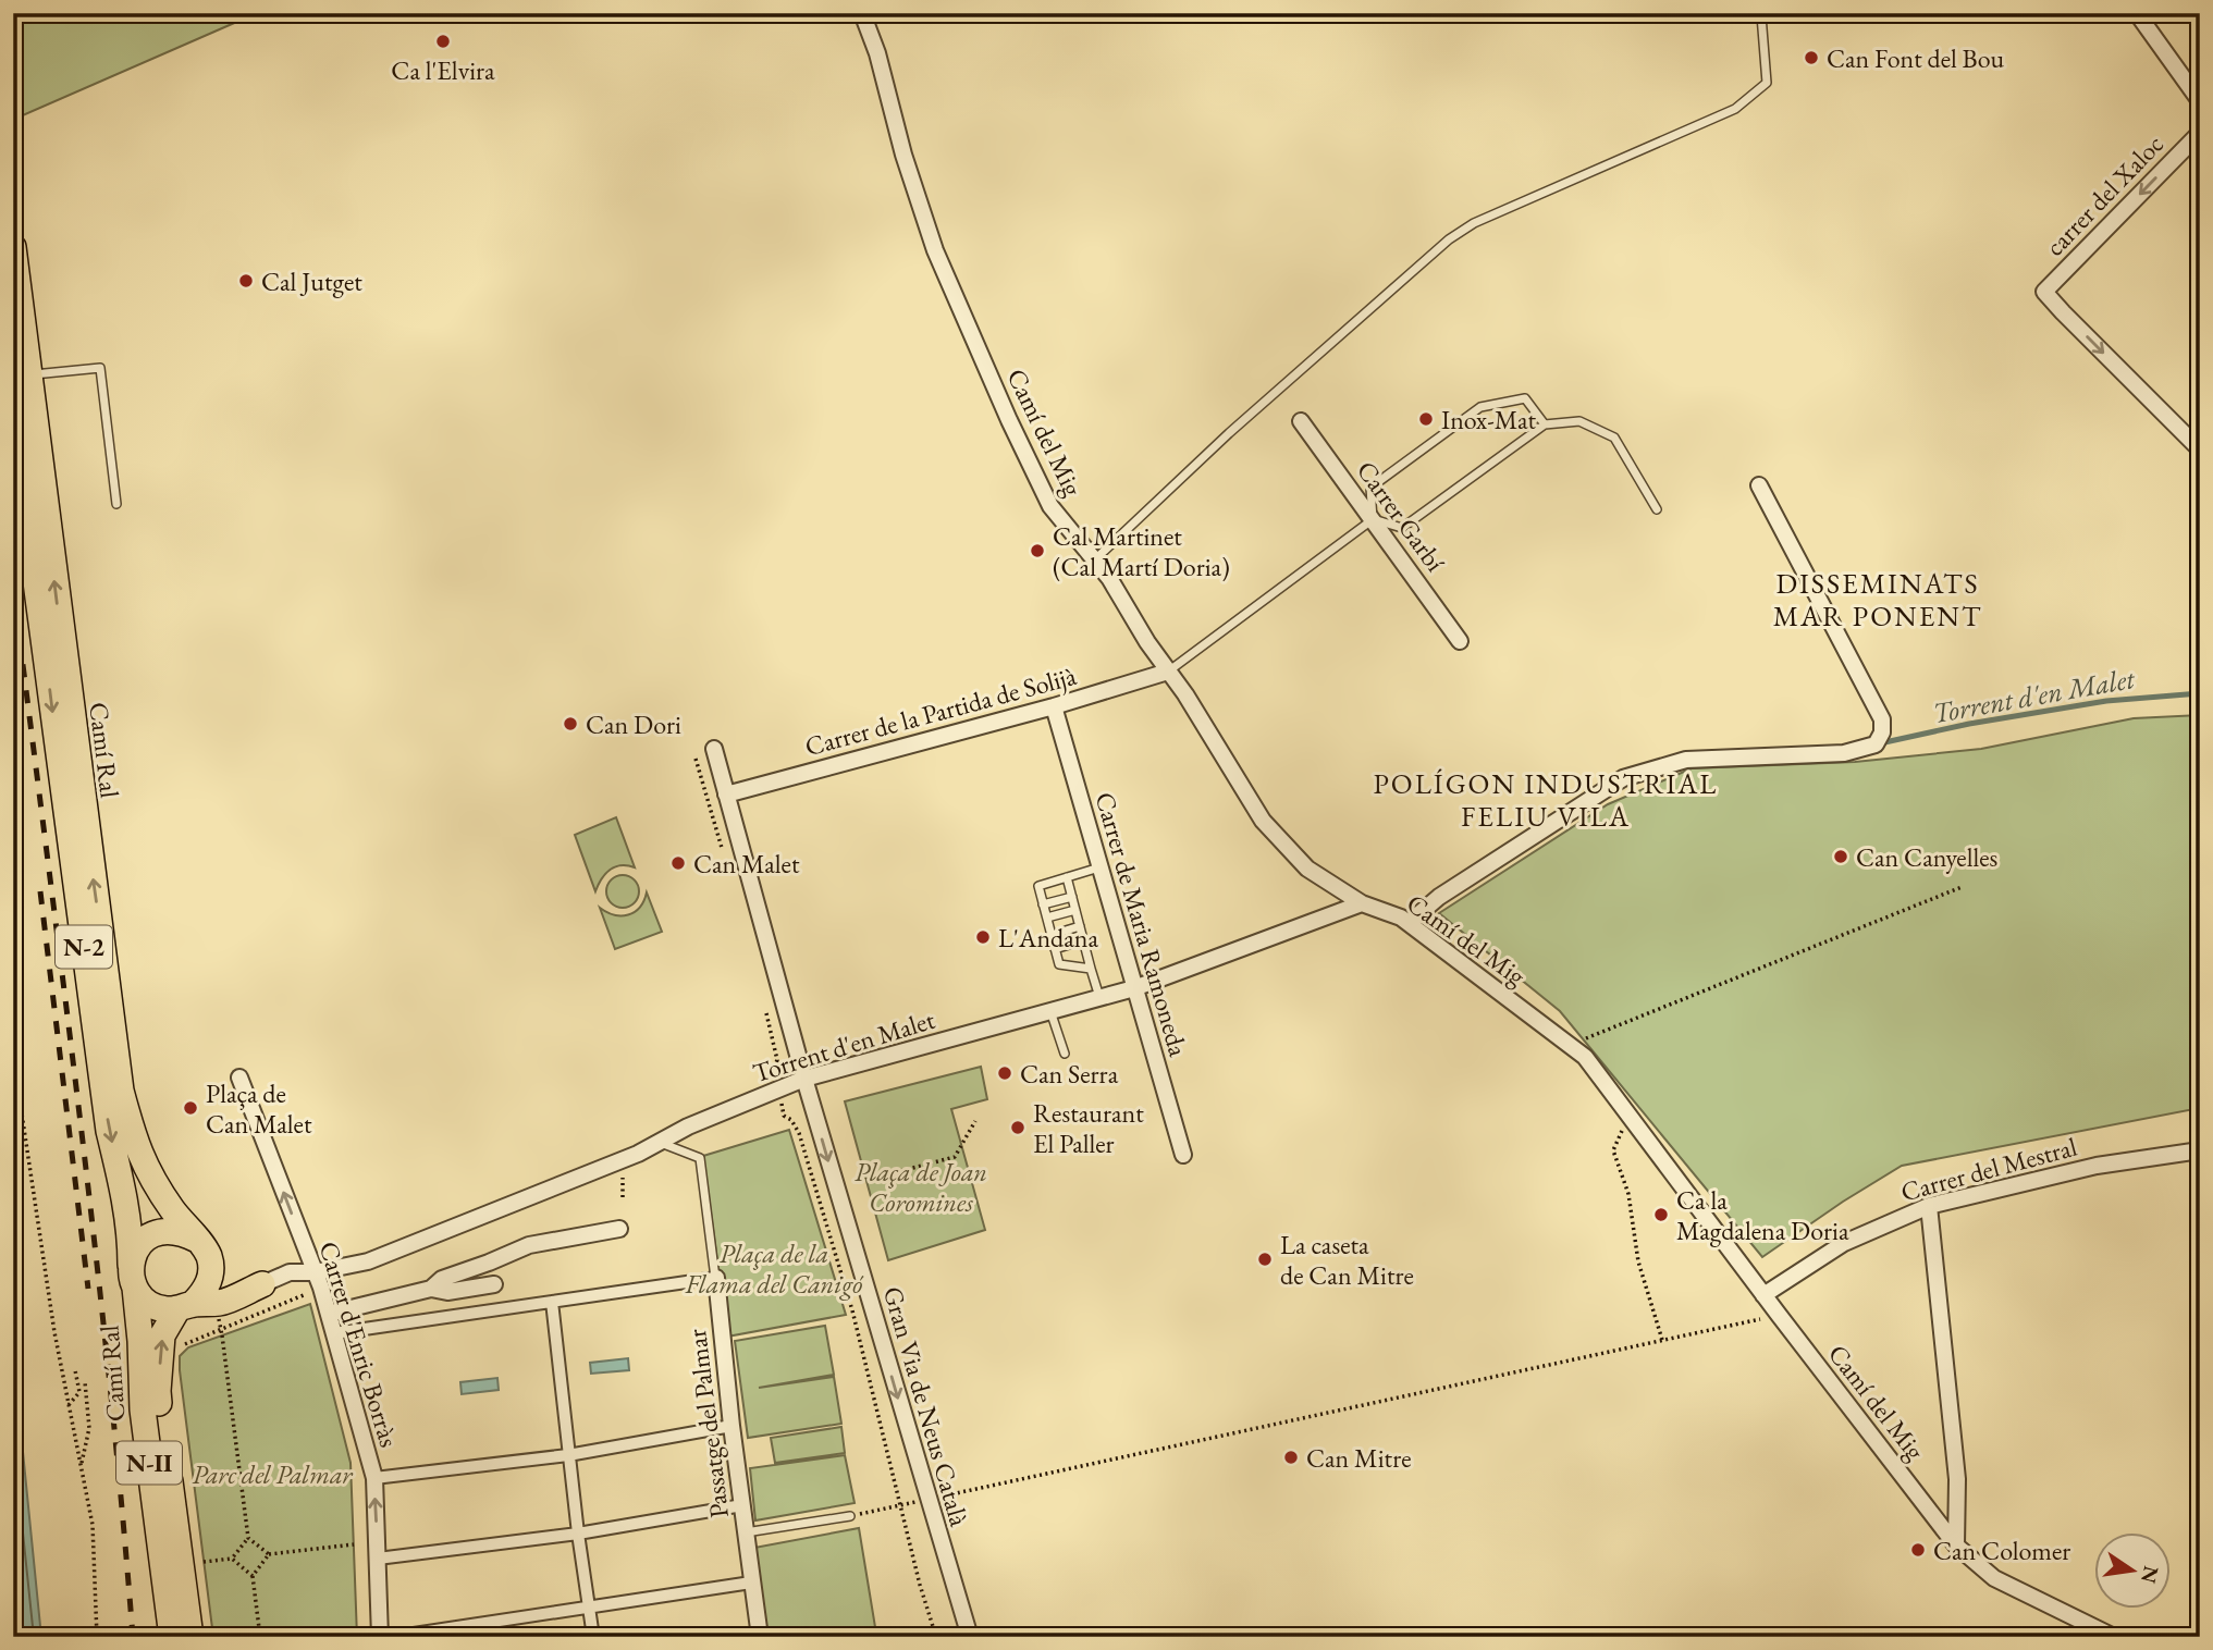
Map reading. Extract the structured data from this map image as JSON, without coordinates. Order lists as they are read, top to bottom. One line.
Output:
{"streets":{"main road":["Camí Ral","N-2","N-II"],"street":["carrer del Xaloc","Camí del Mig","Carrer Garbí","Carrer de la Partida de Solijà","Carrer de Maria Ramoneda","Torrent d'en Malet","Carrer del Mestral","Carrer d'Enric Borràs","Gran Via de Neus Català","Passatge del Palmar"]},"crossings":[["Camí del Mig","Carrer de la Partida de Solijà"],["Camí del Mig","Torrent d'en Malet"],["Camí del Mig","Carrer del Mestral"],["Carrer de la Partida de Solijà","Carrer de Maria Ramoneda"],["Carrer de la Partida de Solijà","Gran Via de Neus Català"],["Camí Ral","N-II"],["Carrer de Maria Ramoneda","Torrent d'en Malet"],["Torrent d'en Malet","Carrer d'Enric Borràs"],["Torrent d'en Malet","Gran Via de Neus Català"],["Torrent d'en Malet","Passatge del Palmar"]],"one_way":["Carrer d'Enric Borràs"],"districts":["DISSEMINATS MAR PONENT","POLÍGON INDUSTRIAL FELIU VILA"],"water":["Torrent d'en Malet"],"parks":["Plaça de Joan Coromines","Plaça de la Flama del Canigó","Parc del Palmar"],"places":["Ca l'Elvira","Can Font del Bou","Cal Jutget","Inox-Mat","Cal Martinet (Cal Martí Doria)","Can Dori","Can Canyelles","Can Malet","L'Andana","Can Serra","Plaça de Can Malet","Restaurant El Paller","Ca la Magdalena Doria","La caseta de Can Mitre","Can Mitre","Can Colomer"],"north":"right"}
